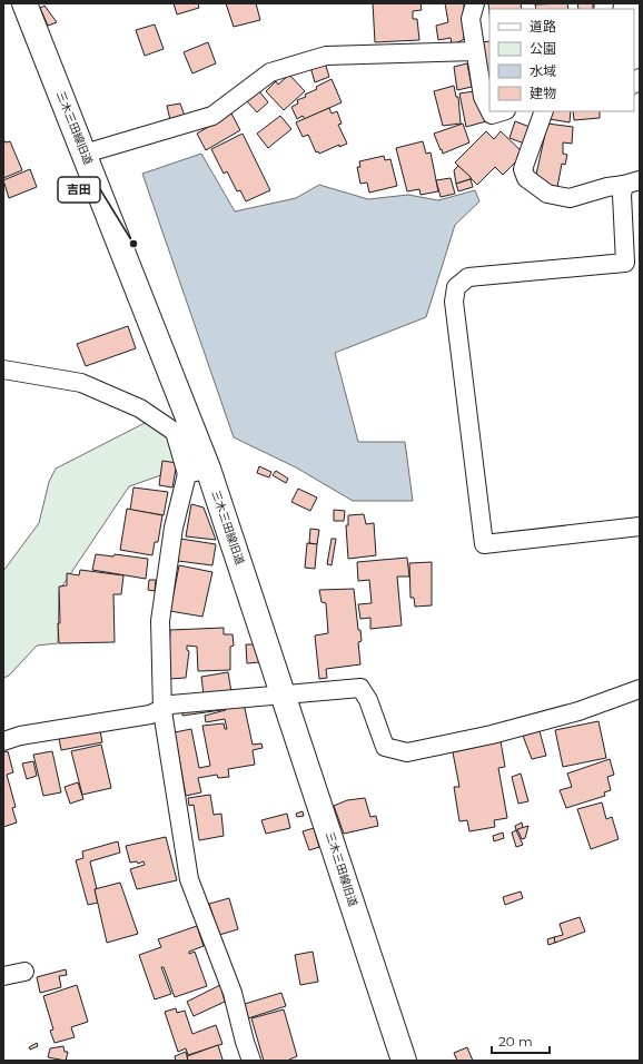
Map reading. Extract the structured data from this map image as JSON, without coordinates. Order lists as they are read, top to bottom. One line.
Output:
{"streets":{"street":["三木三田線旧道"]},"places":["吉田"],"legend":["道路","公園","水域","建物"],"scale_bar":"20 m"}
